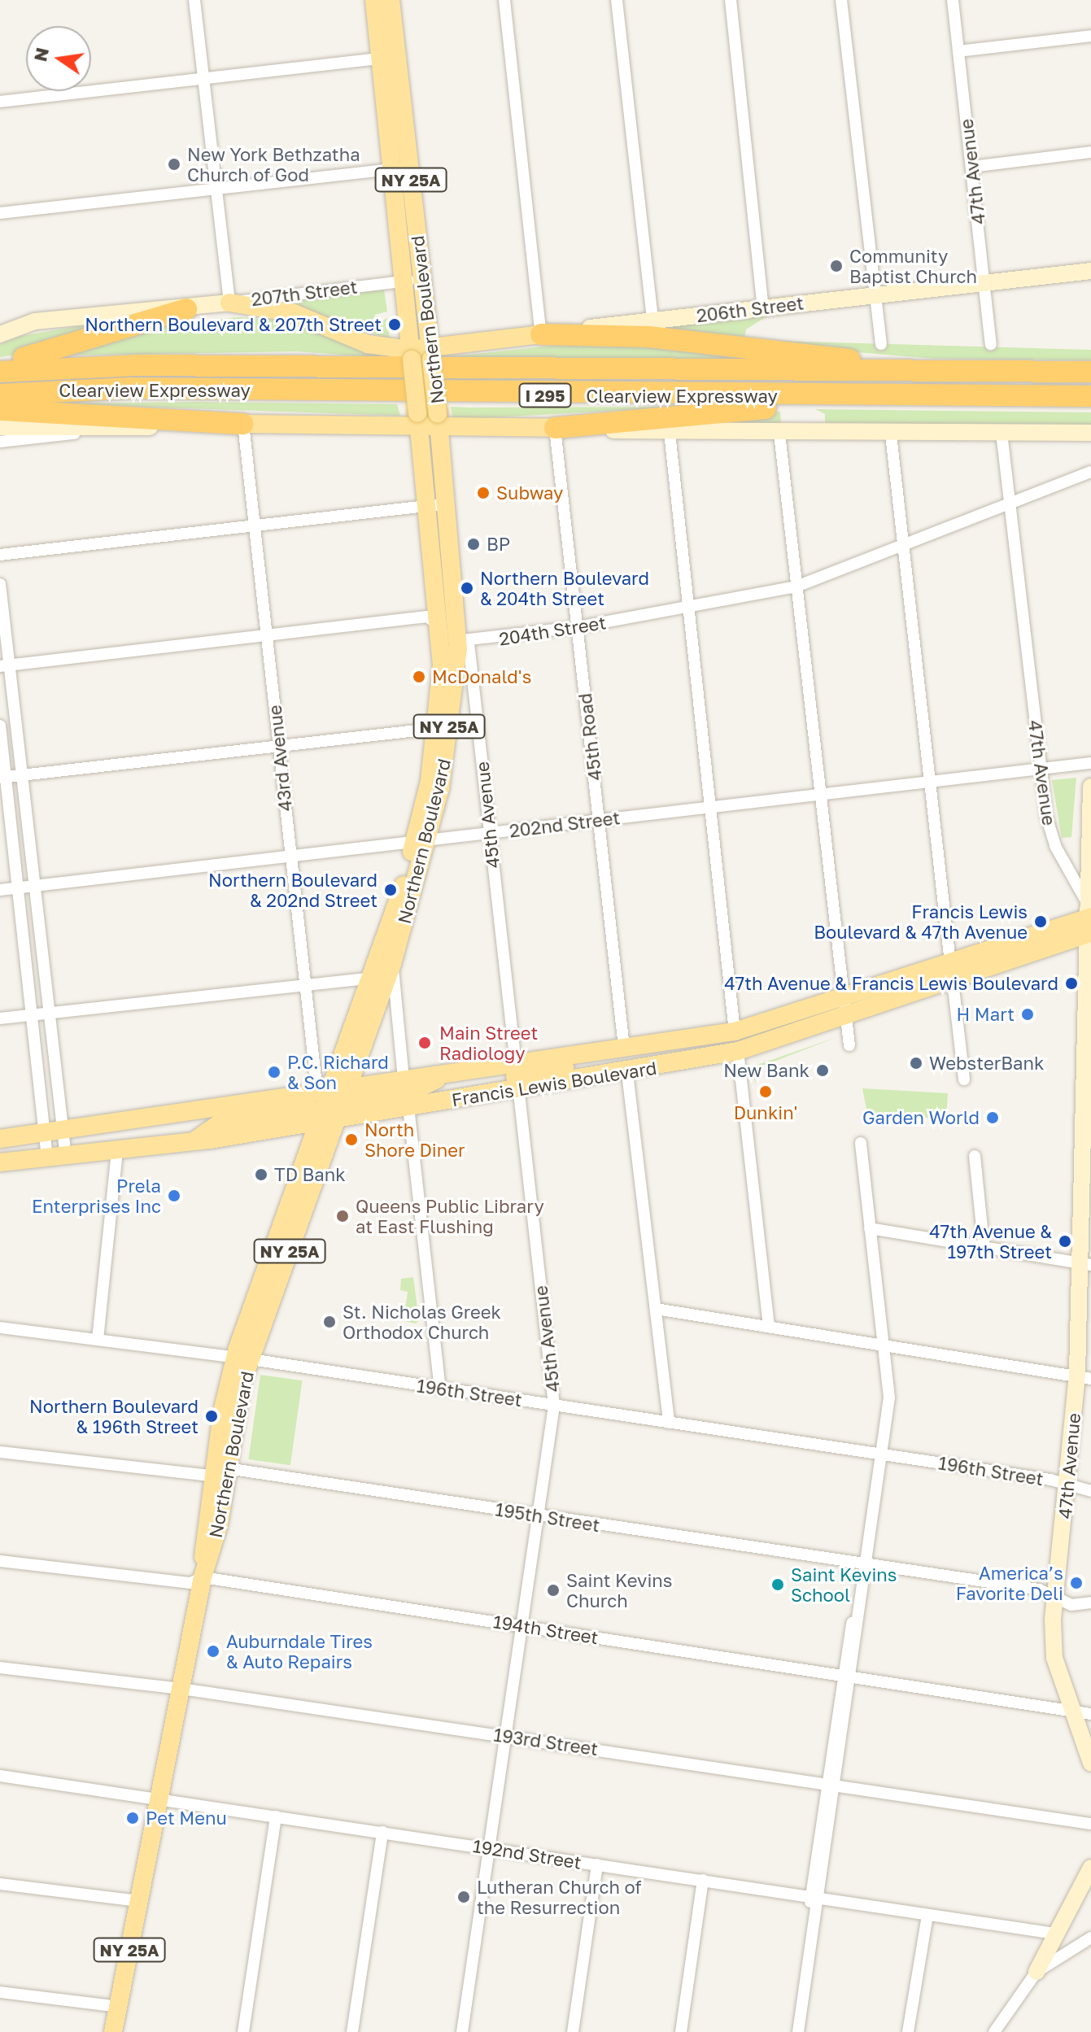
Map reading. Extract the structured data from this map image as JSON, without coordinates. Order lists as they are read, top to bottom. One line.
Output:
{"streets":{"highway":["Clearview Expressway","I 295"],"main road":["NY 25A","206th Street","Northern Boulevard","Francis Lewis Boulevard"],"street":["47th Avenue","207th Street","204th Street","45th Road","43rd Avenue","45th Avenue","202nd Street","196th Street","195th Street","194th Street","193rd Street","192nd Street"]},"crossings":[["47th Avenue","206th Street"],["47th Avenue","Clearview Expressway"],["47th Avenue","204th Street"],["47th Avenue","202nd Street"],["47th Avenue","Francis Lewis Boulevard"],["47th Avenue","196th Street"],["47th Avenue","195th Street"],["47th Avenue","194th Street"],["207th Street","206th Street"],["207th Street","Northern Boulevard"],["206th Street","Northern Boulevard"],["Northern Boulevard","Clearview Expressway"],["Northern Boulevard","204th Street"],["Northern Boulevard","43rd Avenue"],["Northern Boulevard","45th Avenue"],["Northern Boulevard","202nd Street"],["Northern Boulevard","Francis Lewis Boulevard"],["Northern Boulevard","196th Street"],["Northern Boulevard","195th Street"],["Northern Boulevard","194th Street"],["Northern Boulevard","193rd Street"],["Northern Boulevard","192nd Street"],["Clearview Expressway","45th Road"],["Clearview Expressway","43rd Avenue"],["204th Street","45th Road"],["204th Street","45th Avenue"],["45th Road","202nd Street"],["45th Road","Francis Lewis Boulevard"],["43rd Avenue","202nd Street"],["43rd Avenue","Francis Lewis Boulevard"],["45th Avenue","202nd Street"],["45th Avenue","Francis Lewis Boulevard"],["45th Avenue","196th Street"],["45th Avenue","195th Street"],["45th Avenue","194th Street"],["45th Avenue","193rd Street"],["45th Avenue","192nd Street"]],"places":["New York Bethzatha Church of God","Community Baptist Church","Northern Boulevard & 207th Street","Subway","BP","Northern Boulevard & 204th Street","McDonald's","Northern Boulevard & 202nd Street","Francis Lewis Boulevard & 47th Avenue","47th Avenue & Francis Lewis Boulevard","H Mart","Main Street Radiology","WebsterBank","New Bank","P.C. Richard & Son","Dunkin'","Garden World","North Shore Diner","TD Bank","Prela Enterprises Inc","Queens Public Library at East Flushing","47th Avenue & 197th Street","St. Nicholas Greek Orthodox Church","Northern Boulevard & 196th Street","America’s Favorite Deli","Saint Kevins School","Saint Kevins Church","Auburndale Tires & Auto Repairs","Pet Menu","Lutheran Church of the Resurrection"],"north":"left"}
